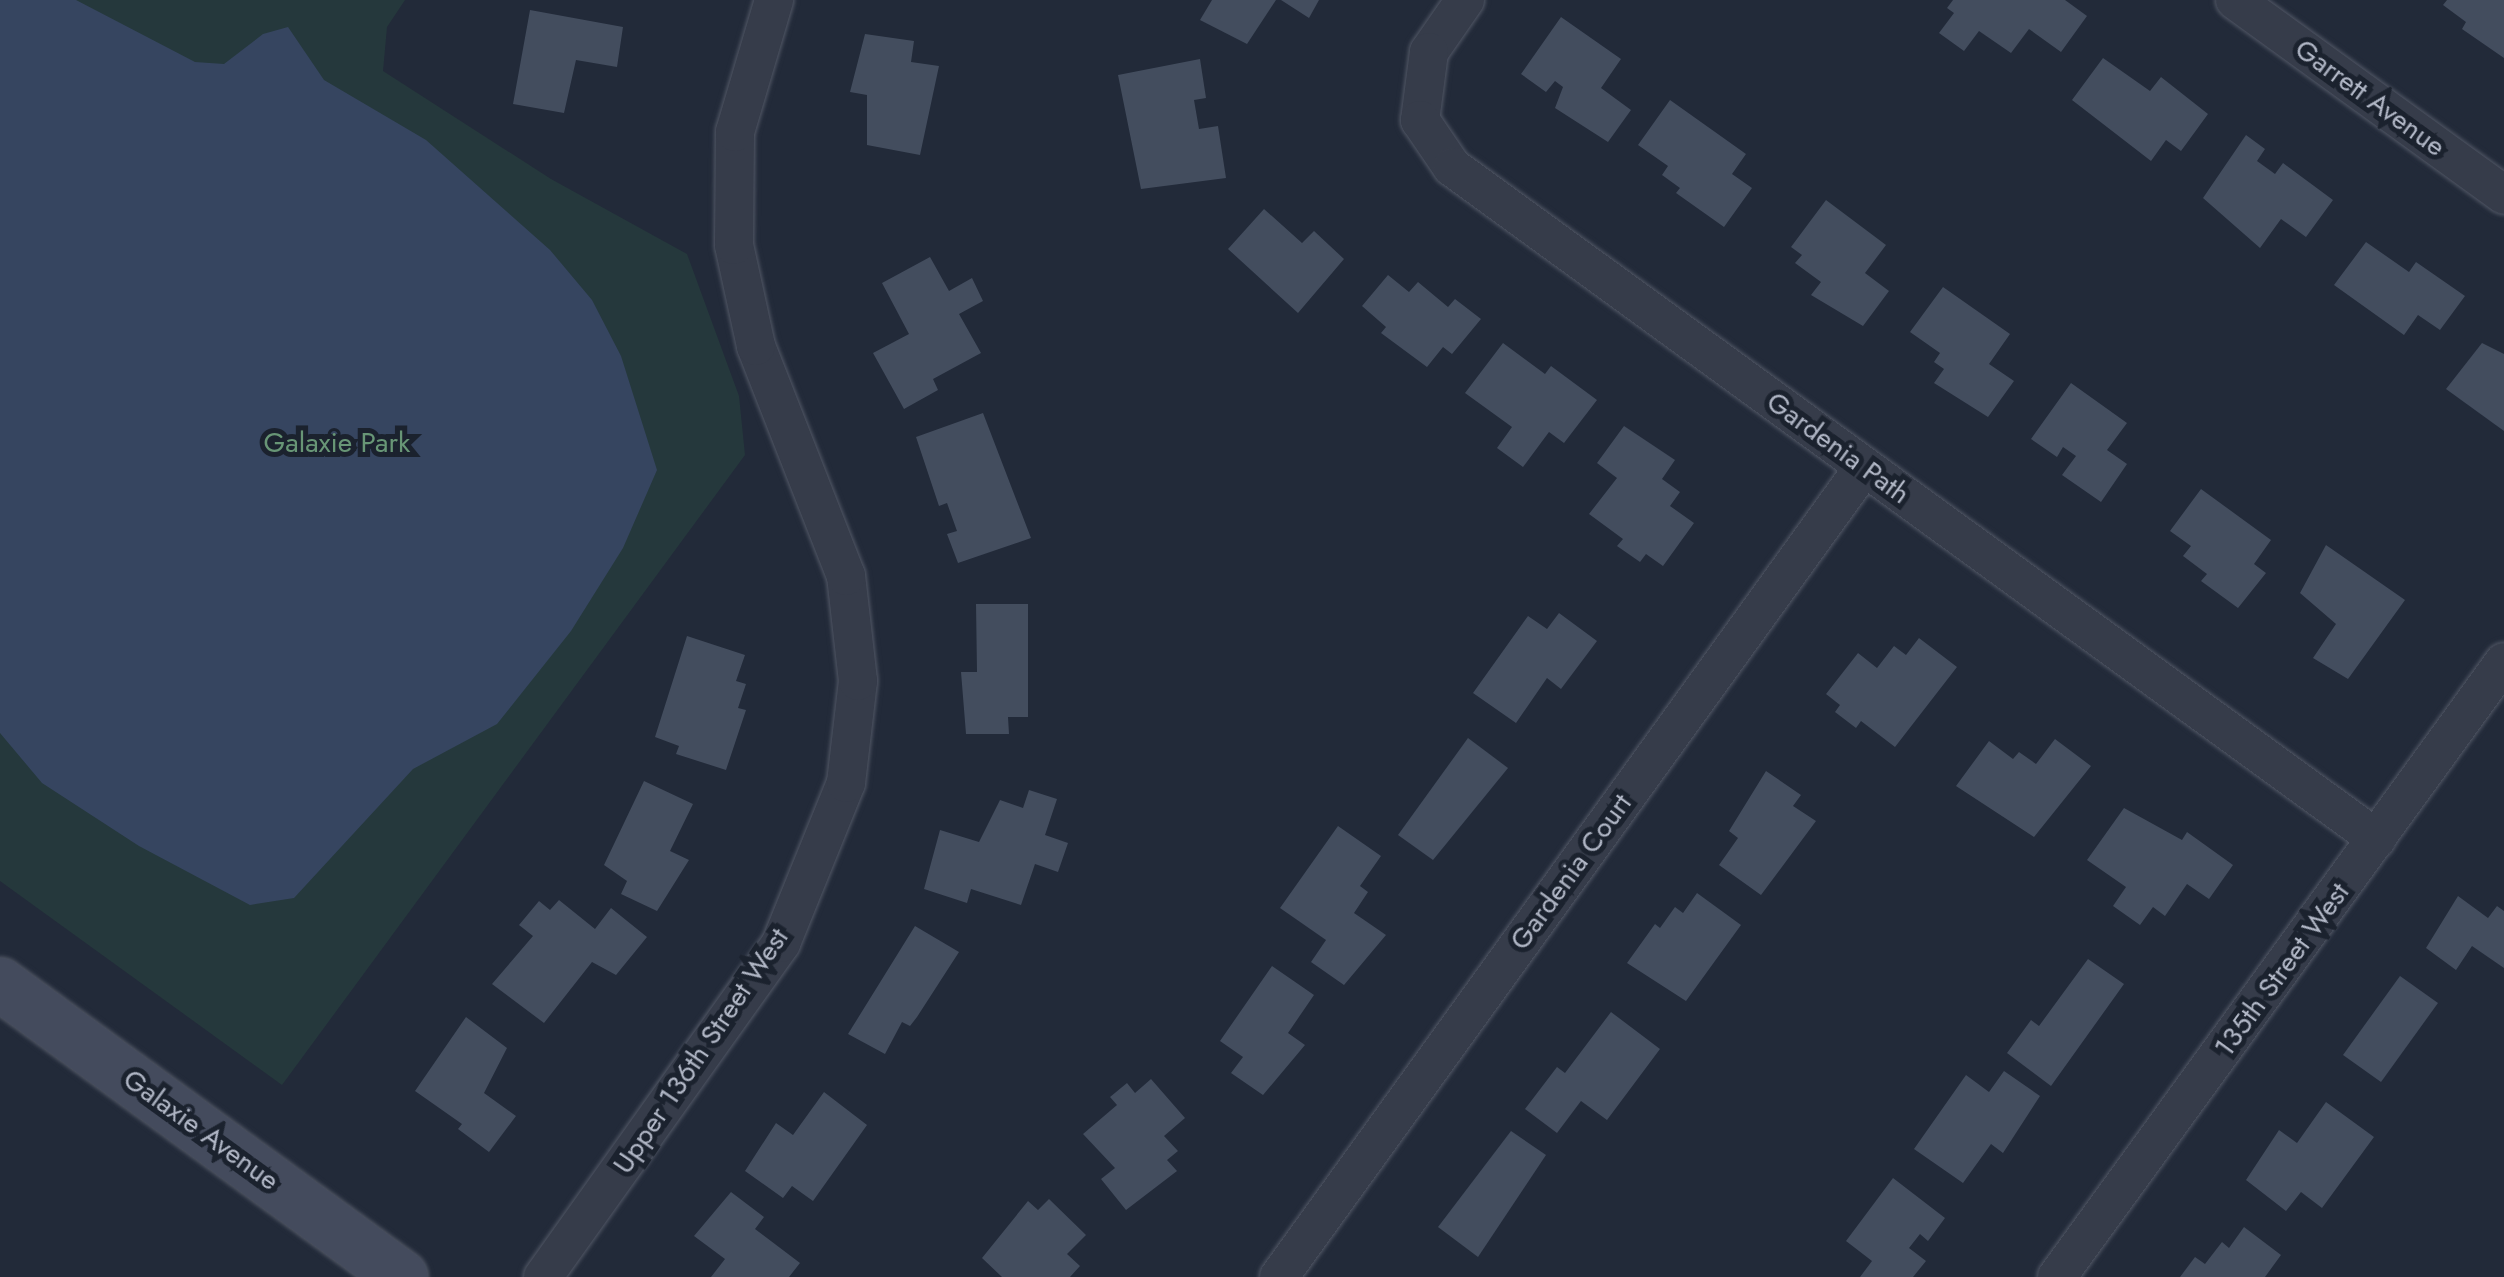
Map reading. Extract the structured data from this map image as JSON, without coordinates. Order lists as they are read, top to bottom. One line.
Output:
{"streets":{"street":["Garrett Avenue","Gardenia Path","Gardenia Court","135th Street West","Upper 136th Street West","Galaxie Avenue"]},"crossings":[["Gardenia Path","Gardenia Court"],["Gardenia Path","135th Street West"]],"parks":["Galaxie Park"]}
